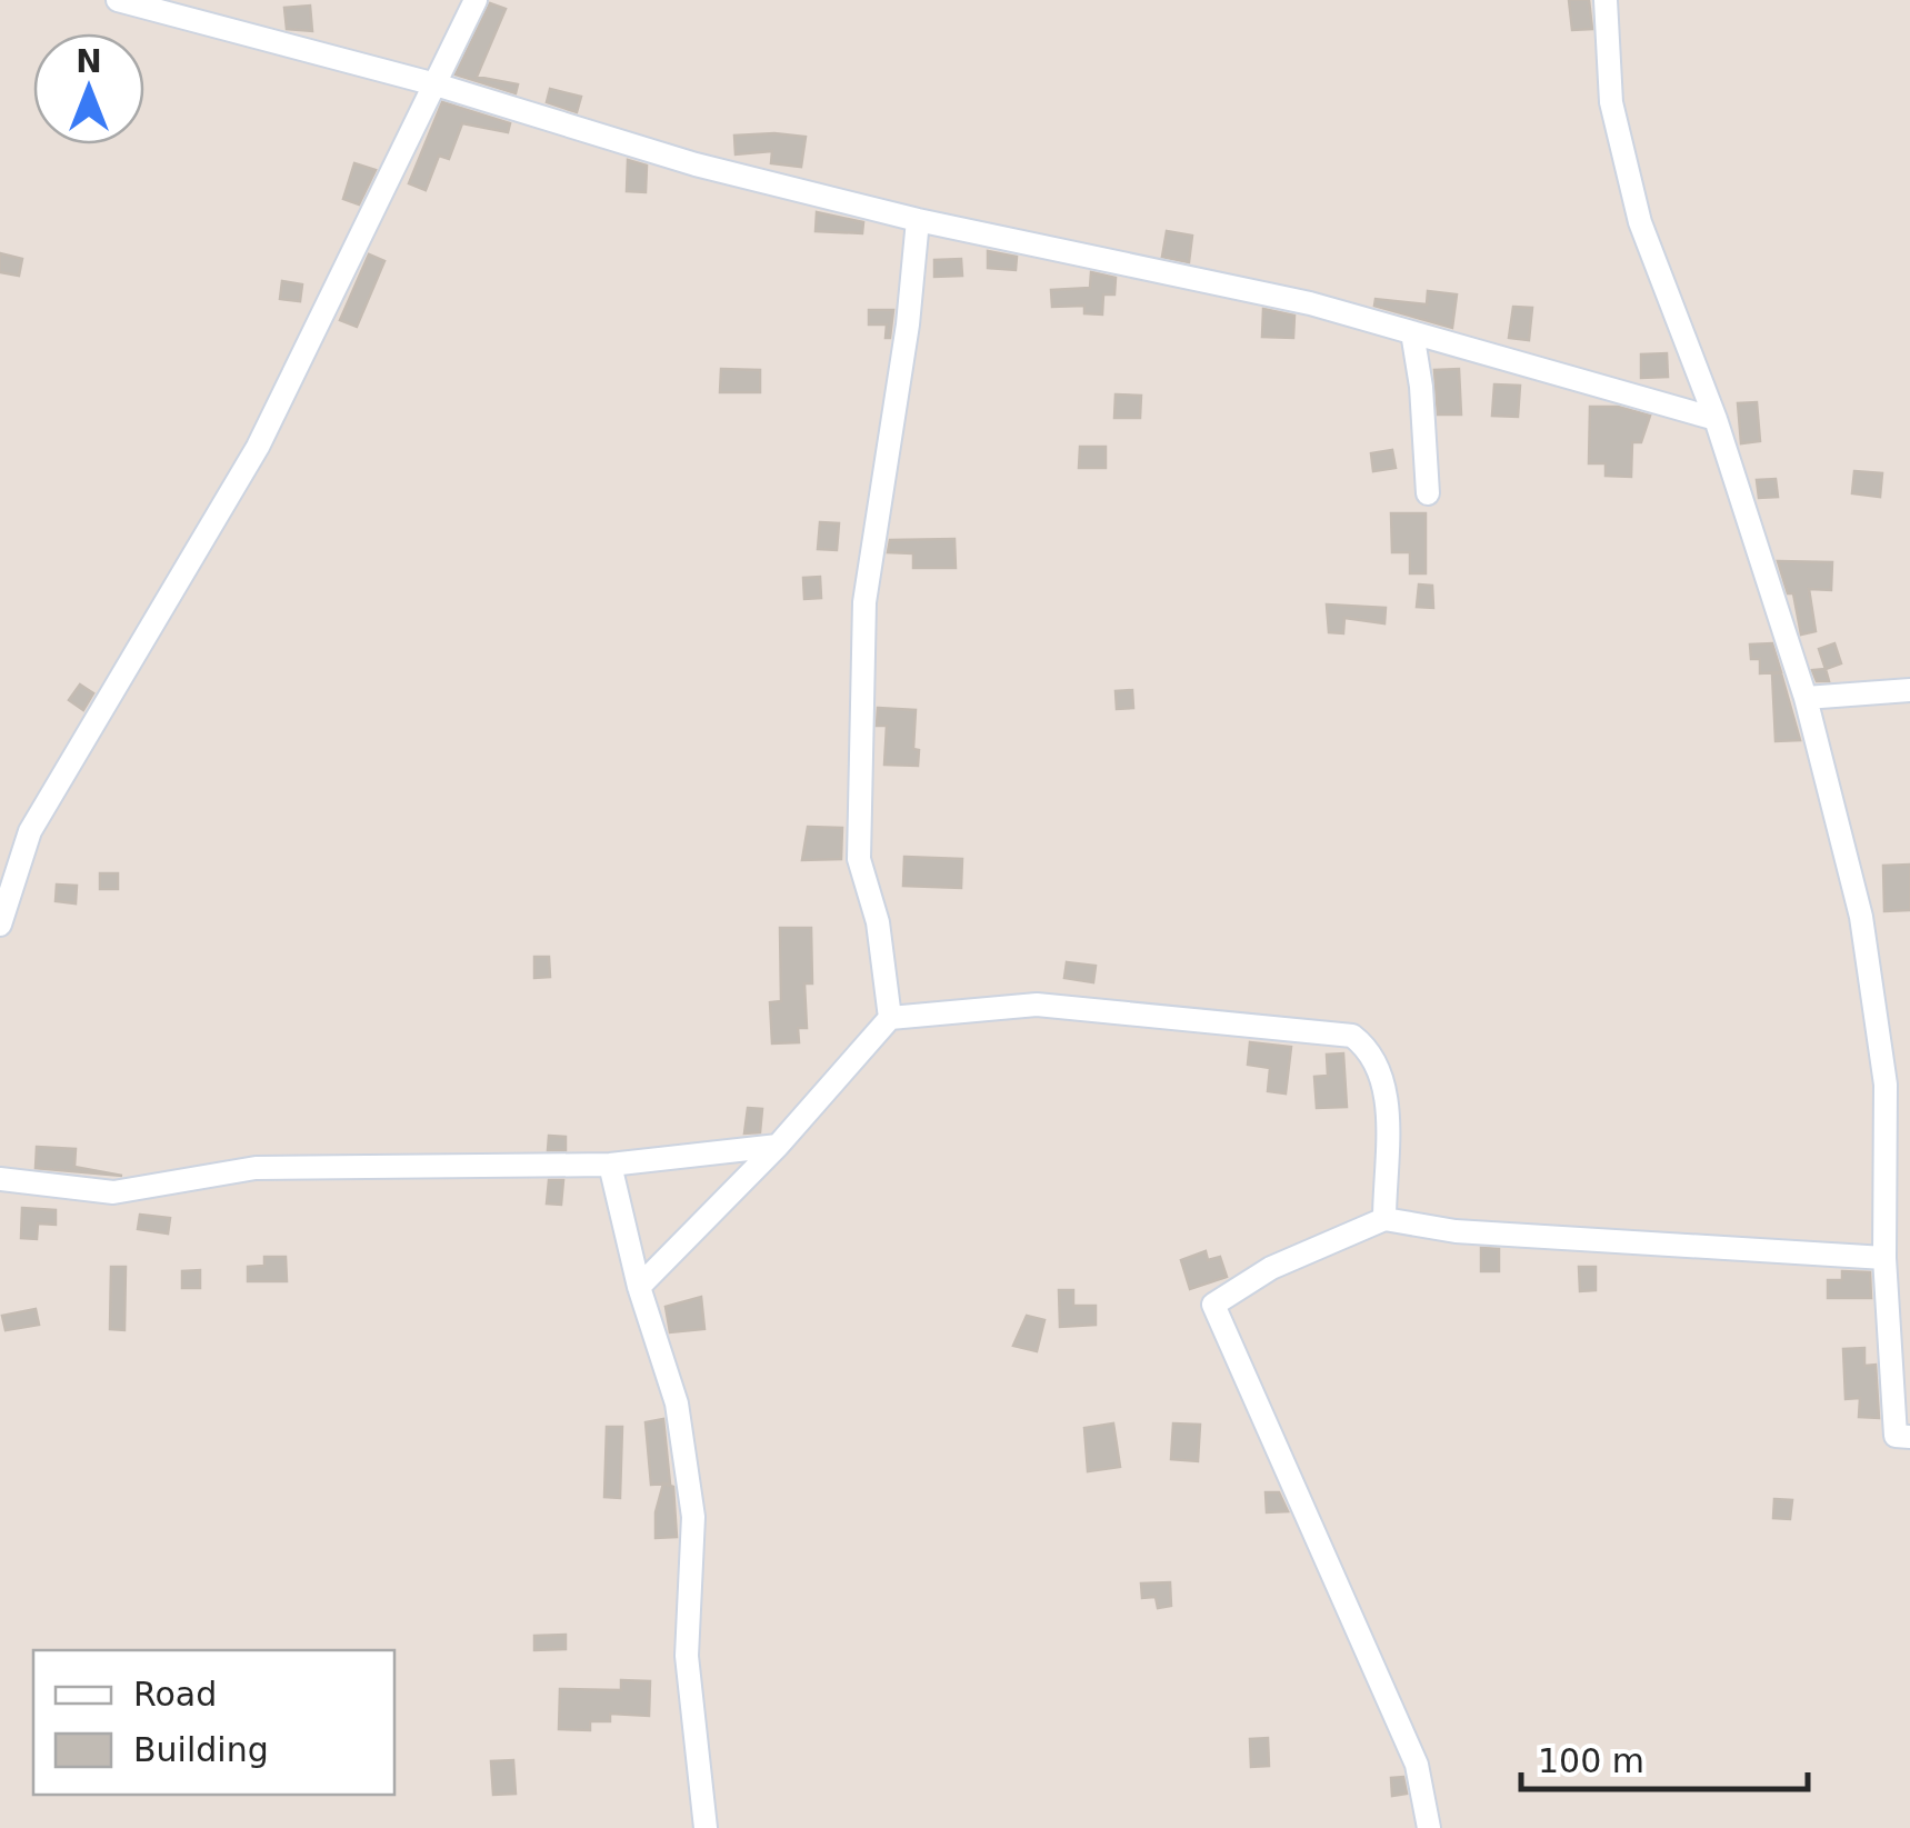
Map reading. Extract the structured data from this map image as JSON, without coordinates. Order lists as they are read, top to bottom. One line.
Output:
{"legend":["Road","Building"],"scale_bar":"100 m","north":"top"}
